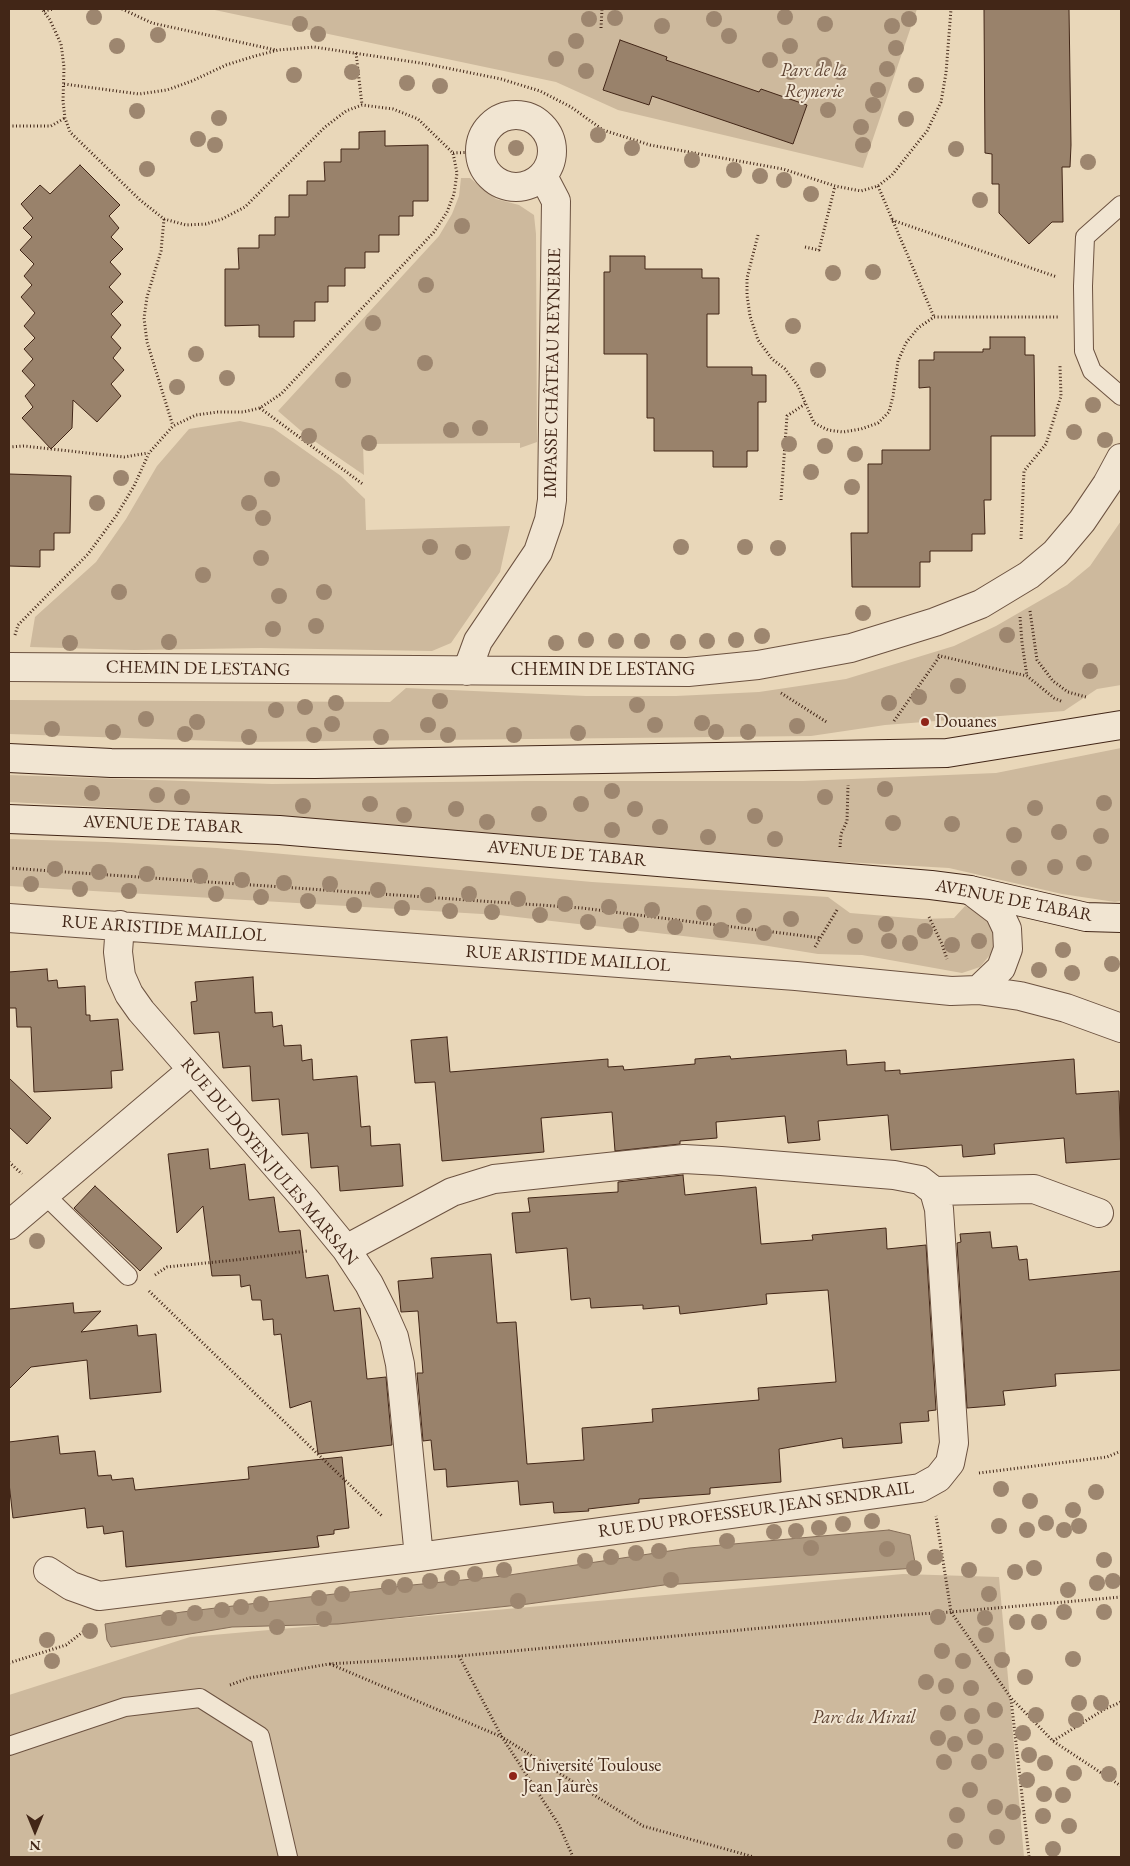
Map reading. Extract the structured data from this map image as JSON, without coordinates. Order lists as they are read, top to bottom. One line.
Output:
{"streets":{"street":["IMPASSE CHÂTEAU REYNERIE","CHEMIN DE LESTANG","AVENUE DE TABAR","RUE ARISTIDE MAILLOL","RUE DU DOYEN JULES MARSAN","RUE DU PROFESSEUR JEAN SENDRAIL"]},"crossings":[["IMPASSE CHÂTEAU REYNERIE","CHEMIN DE LESTANG"],["RUE ARISTIDE MAILLOL","RUE DU DOYEN JULES MARSAN"],["RUE DU DOYEN JULES MARSAN","RUE DU PROFESSEUR JEAN SENDRAIL"]],"parks":["Parc de la Reynerie","Parc du Mirail"],"places":["Douanes","Université Toulouse Jean Jaurès"],"north":"bottom"}
